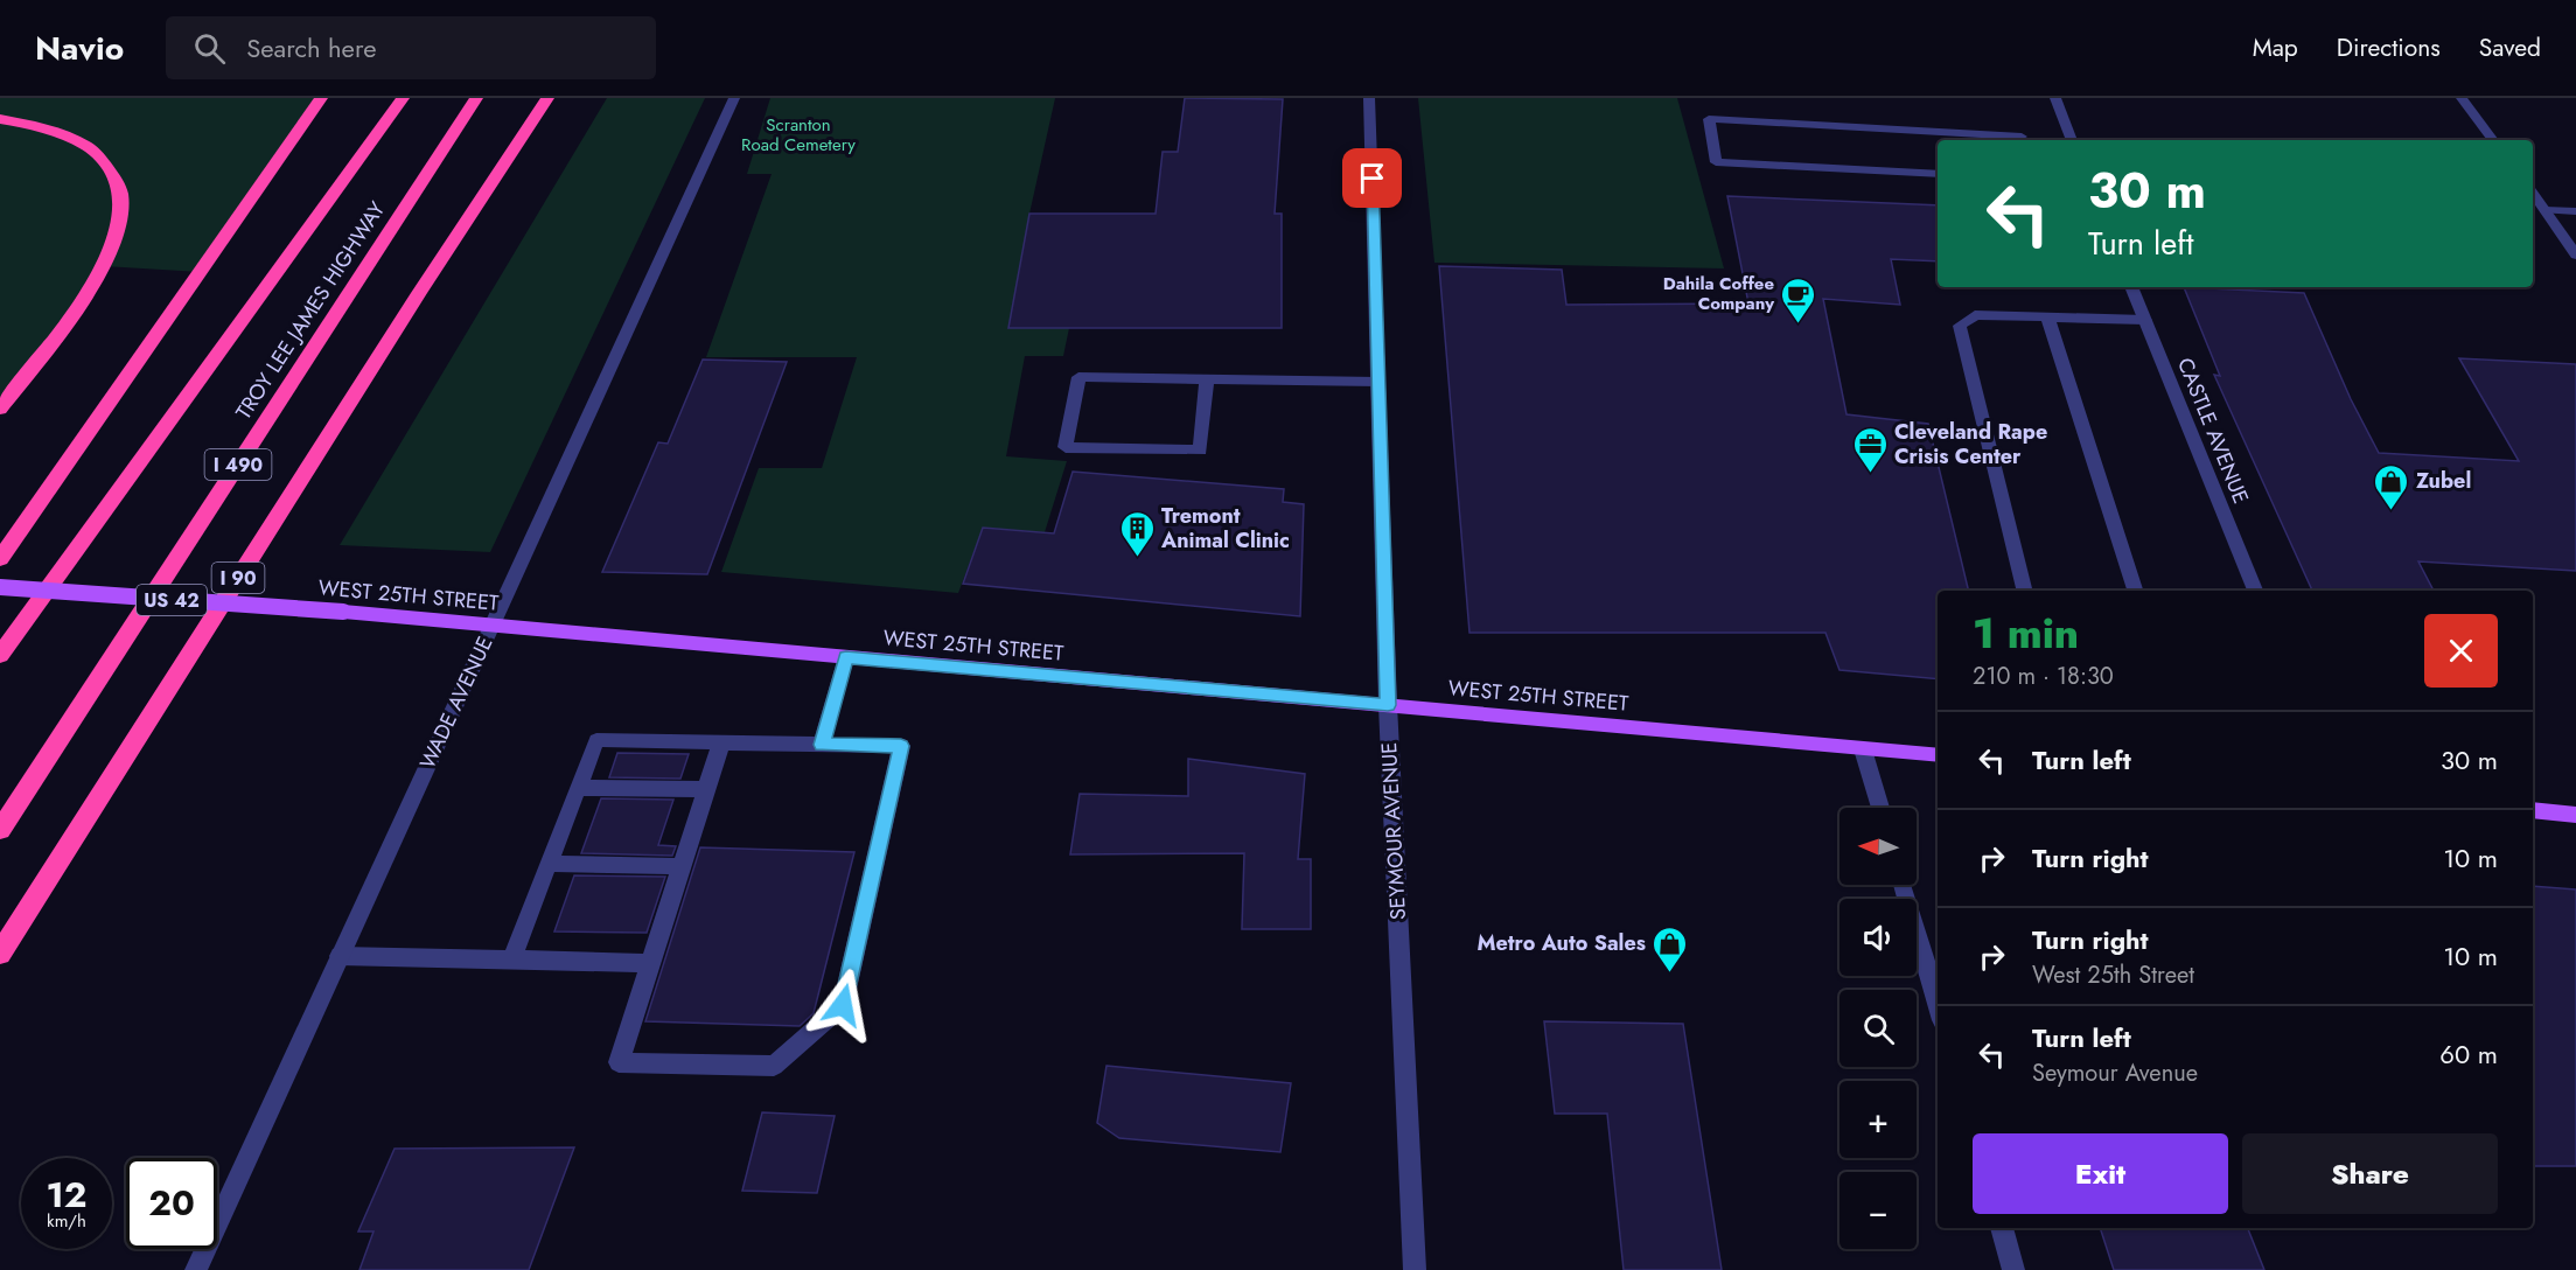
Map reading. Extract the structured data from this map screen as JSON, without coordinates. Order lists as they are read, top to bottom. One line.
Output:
{"streets":{"highway":["TROY LEE JAMES HIGHWAY","I 490","I 90"],"main road":["WEST 25TH STREET","US 42"],"street":["CASTLE AVENUE","WADE AVENUE","SEYMOUR AVENUE"]},"crossings":[["WEST 25TH STREET","WADE AVENUE"],["WEST 25TH STREET","SEYMOUR AVENUE"]],"parks":["Scranton Road Cemetery"],"places":{"cafe":["Dahila Coffee Company"],"office":["Cleveland Rape Crisis Center"],"shop":["Zubel","Metro Auto Sales"],"building":["Tremont Animal Clinic"]},"north":"left","page":{"header":"Navio","search":"Search here","nav":["Map","Directions","Saved"],"turn":["30 m","Turn left"],"heading":["1 min","210 m · 18:30"],"list":[{"name":"Turn left","value":"30 m"},{"name":"Turn right","value":"10 m"},{"name":"Turn right","note":"West 25th Street","value":"10 m"},{"name":"Turn left","note":"Seymour Avenue","value":"60 m"}],"map_buttons":["+","−"],"buttons":["Exit","Share"],"speed":"12 km/h","limit":"20"}}
